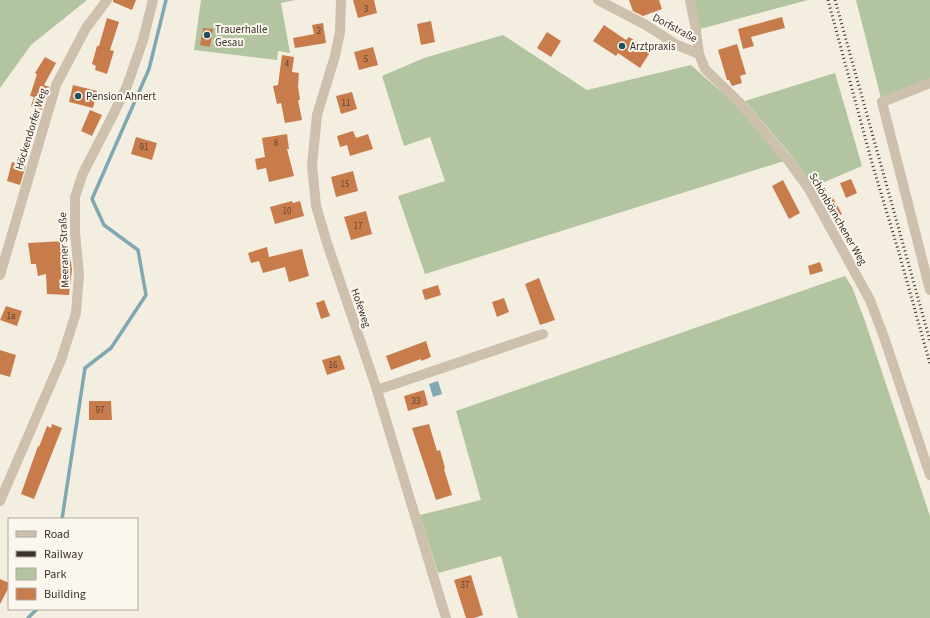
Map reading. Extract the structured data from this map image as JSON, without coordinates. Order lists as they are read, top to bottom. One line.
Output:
{"streets":{"street":["Dorfstraße","Höckendorfer Weg","Schönbörnchener Weg","Meeraner Straße","Hofeweg"]},"crossings":[["Dorfstraße","Schönbörnchener Weg"]],"places":["Trauerhalle Gesau","Arztpraxis","Pension Ahnert"],"house_numbers":["3","2","5","4","11","8","91","15","10","17","1a","16","33","97","37"],"legend":["Road","Railway","Park","Building"]}
